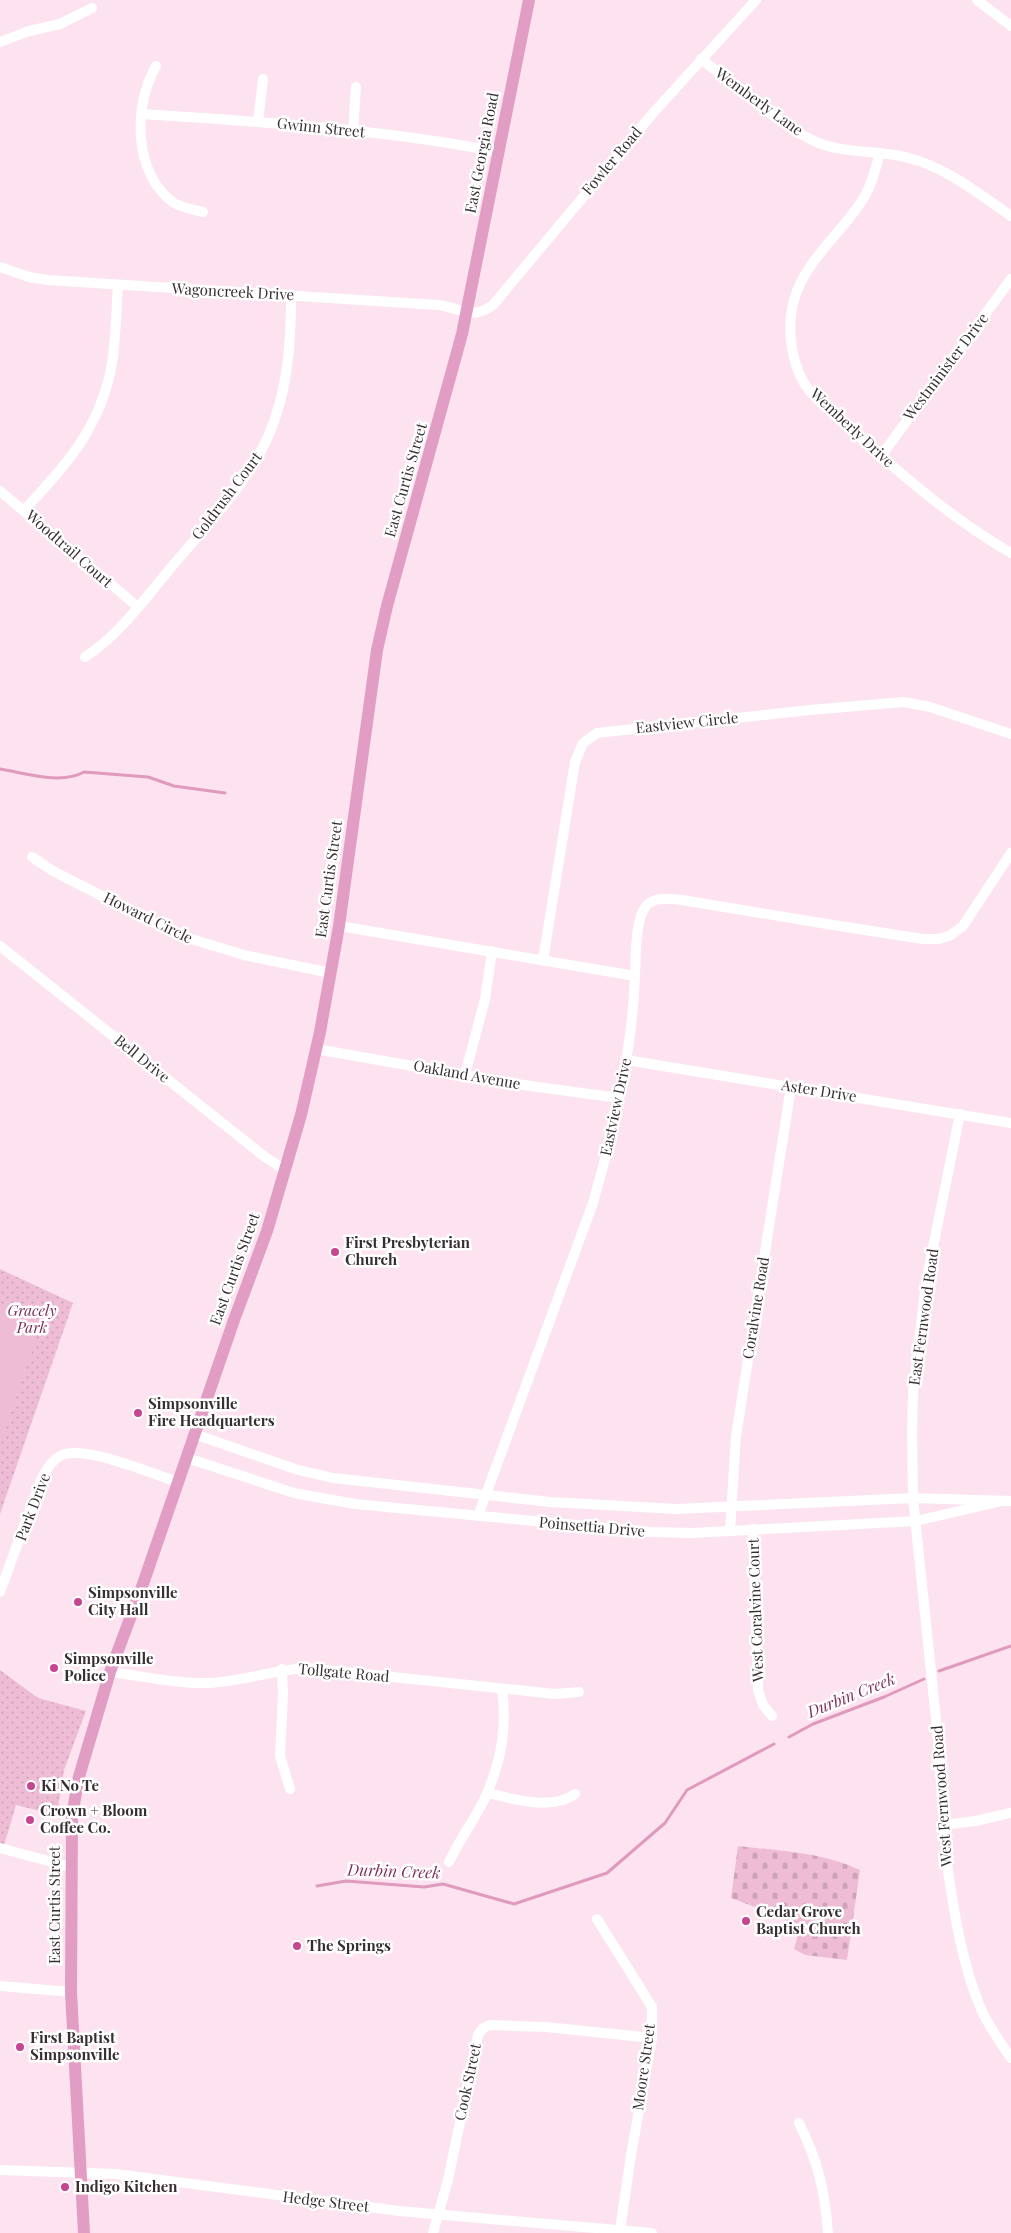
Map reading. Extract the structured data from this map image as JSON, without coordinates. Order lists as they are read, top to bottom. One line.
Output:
{"streets":{"main road":["East Georgia Road","East Curtis Street"],"street":["Wemberly Lane","Gwinn Street","Fowler Road","Wagoncreek Drive","Westminister Drive","Wemberly Drive","Goldrush Court","Woodtrail Court","Eastview Circle","Howard Circle","Bell Drive","Oakland Avenue","Aster Drive","Eastview Drive","Coralvine Road","East Fernwood Road","Park Drive","Poinsettia Drive","West Coralvine Court","Tollgate Road","West Fernwood Road","Moore Street","Cook Street","Hedge Street"]},"crossings":[["Wemberly Lane","Fowler Road"],["Wemberly Lane","Wemberly Drive"],["Gwinn Street","East Georgia Road"],["East Georgia Road","Fowler Road"],["East Georgia Road","Wagoncreek Drive"],["East Georgia Road","East Curtis Street"],["Fowler Road","Wagoncreek Drive"],["Fowler Road","East Curtis Street"],["Wagoncreek Drive","East Curtis Street"],["Wagoncreek Drive","Goldrush Court"],["Westminister Drive","Wemberly Drive"],["East Curtis Street","Howard Circle"],["East Curtis Street","Bell Drive"],["East Curtis Street","Oakland Avenue"],["East Curtis Street","Park Drive"],["East Curtis Street","Poinsettia Drive"],["East Curtis Street","Tollgate Road"],["East Curtis Street","Hedge Street"],["Goldrush Court","Woodtrail Court"],["Oakland Avenue","Eastview Drive"],["Aster Drive","Eastview Drive"],["Aster Drive","Coralvine Road"],["Aster Drive","East Fernwood Road"],["Eastview Drive","Poinsettia Drive"],["Coralvine Road","Poinsettia Drive"],["East Fernwood Road","Poinsettia Drive"],["East Fernwood Road","West Fernwood Road"],["Poinsettia Drive","West Coralvine Court"],["Poinsettia Drive","West Fernwood Road"],["Moore Street","Cook Street"],["Moore Street","Hedge Street"],["Cook Street","Hedge Street"]],"water":["Durbin Creek"],"parks":["Gracely Park"],"places":["First Presbyterian Church","Simpsonville Fire Headquarters","Simpsonville City Hall","Simpsonville Police","Ki No Te","Crown + Bloom Coffee Co.","Cedar Grove Baptist Church","The Springs","First Baptist Simpsonville","Indigo Kitchen"]}
